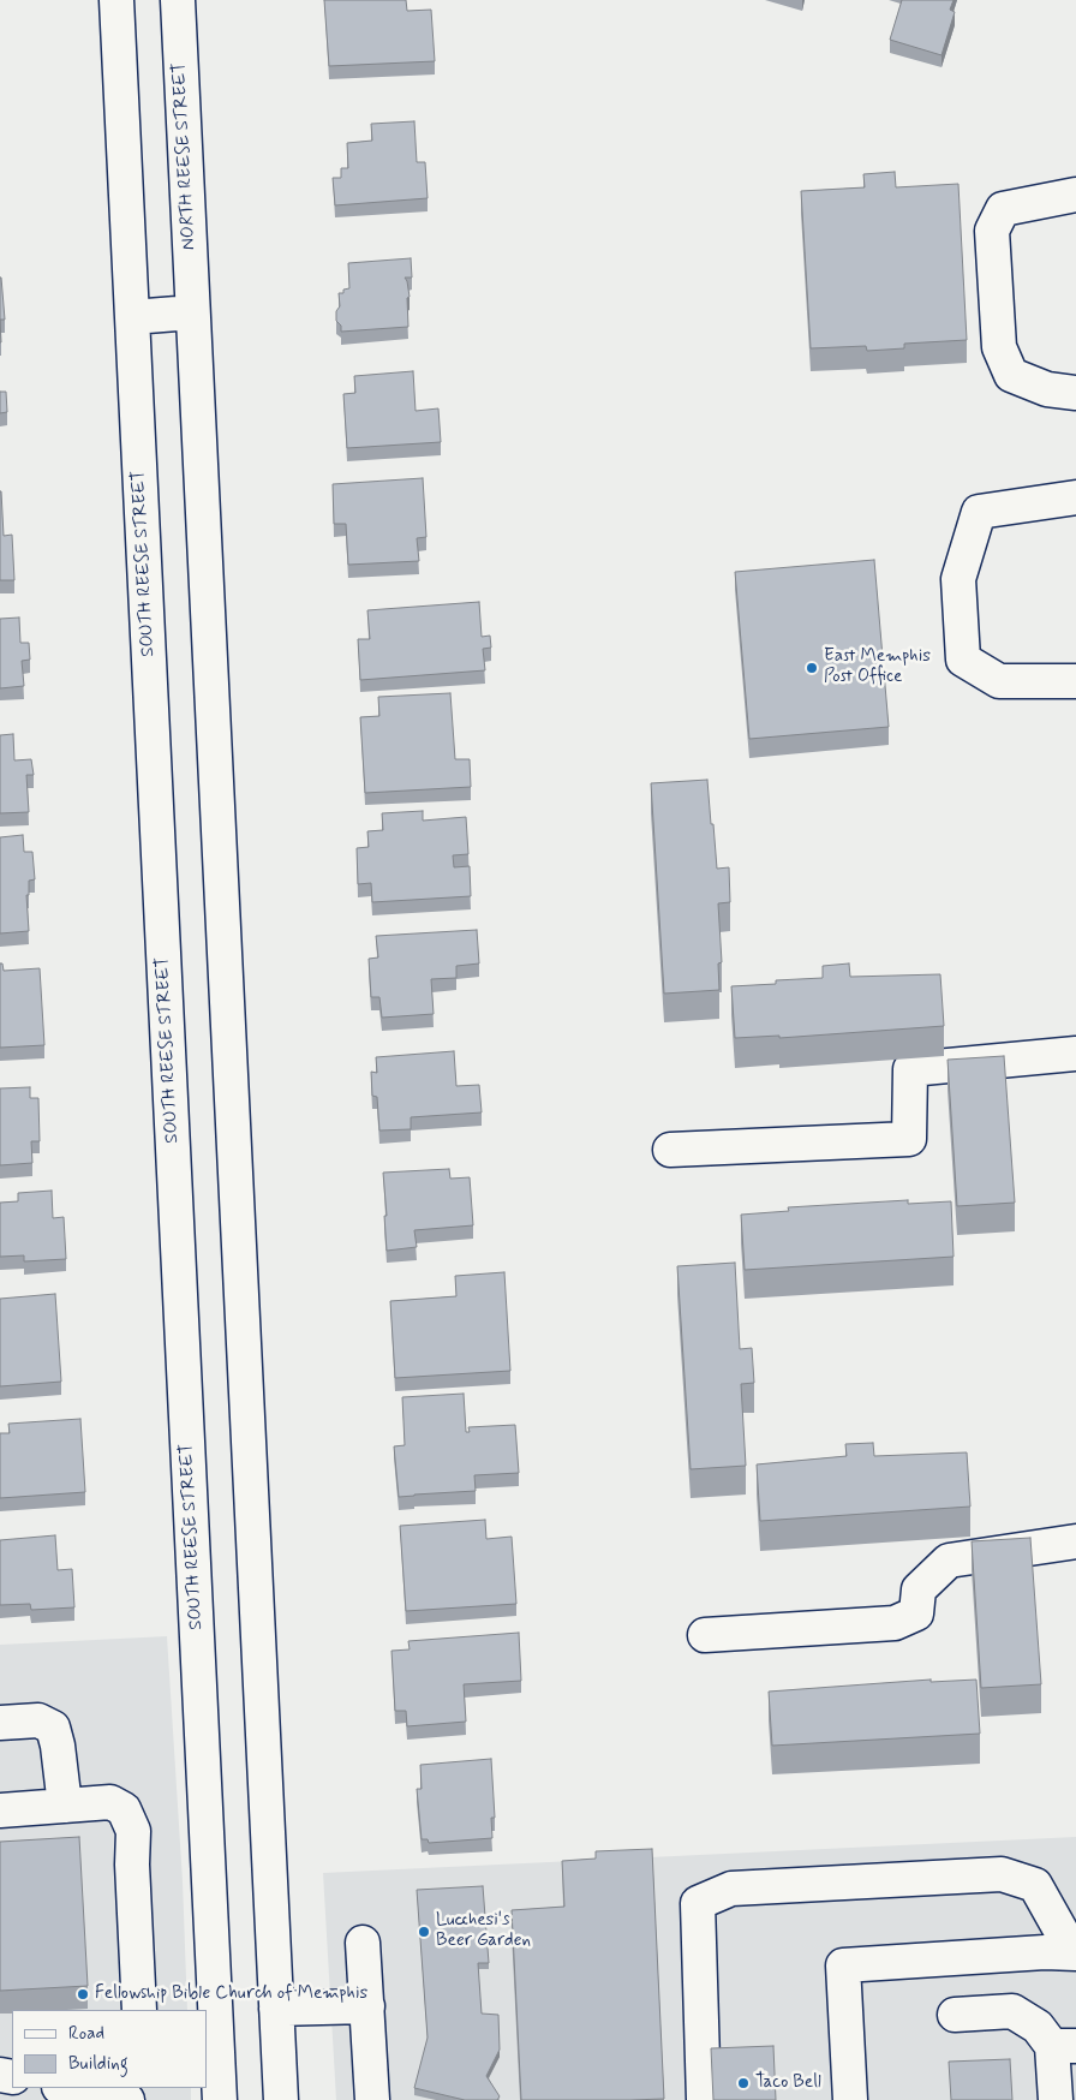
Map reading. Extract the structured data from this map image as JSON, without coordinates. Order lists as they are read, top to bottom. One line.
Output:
{"streets":{"street":["NORTH REESE STREET","SOUTH REESE STREET"]},"places":["East Memphis Post Office","Lucchesi's Beer Garden","Fellowship Bible Church of Memphis","Taco Bell"],"legend":["Road","Building"]}
